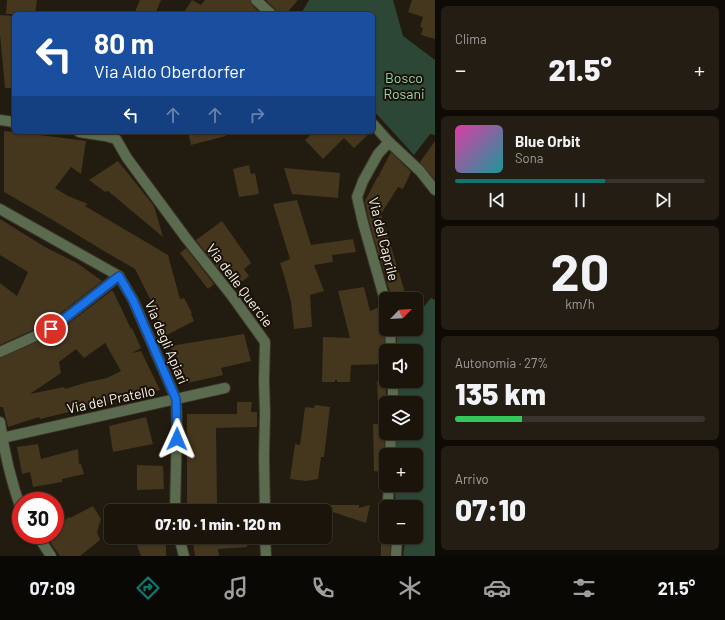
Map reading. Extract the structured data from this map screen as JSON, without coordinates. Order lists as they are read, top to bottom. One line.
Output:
{"streets":{"street":["Via del Caprile","Via delle Quercie","Via degli Apiari","Via del Pratello"]},"crossings":[["Via degli Apiari","Via del Pratello"]],"parks":["Bosco Rosani"],"north":"top right","page":{"tile":["Clima",["20","km/h"],["Autonomia · 27%","135 km"],["Arrivo","07:10"]],"turn":["80 m","Via Aldo Oberdorfer"],"heat":["−","21.5°","+"],"song":["Blue Orbit","Sona"],"map_buttons":["+","−"],"limit":"30","trip":"07:10 · 1 min · 120 m","tabs":["07:09","21.5°"]}}
